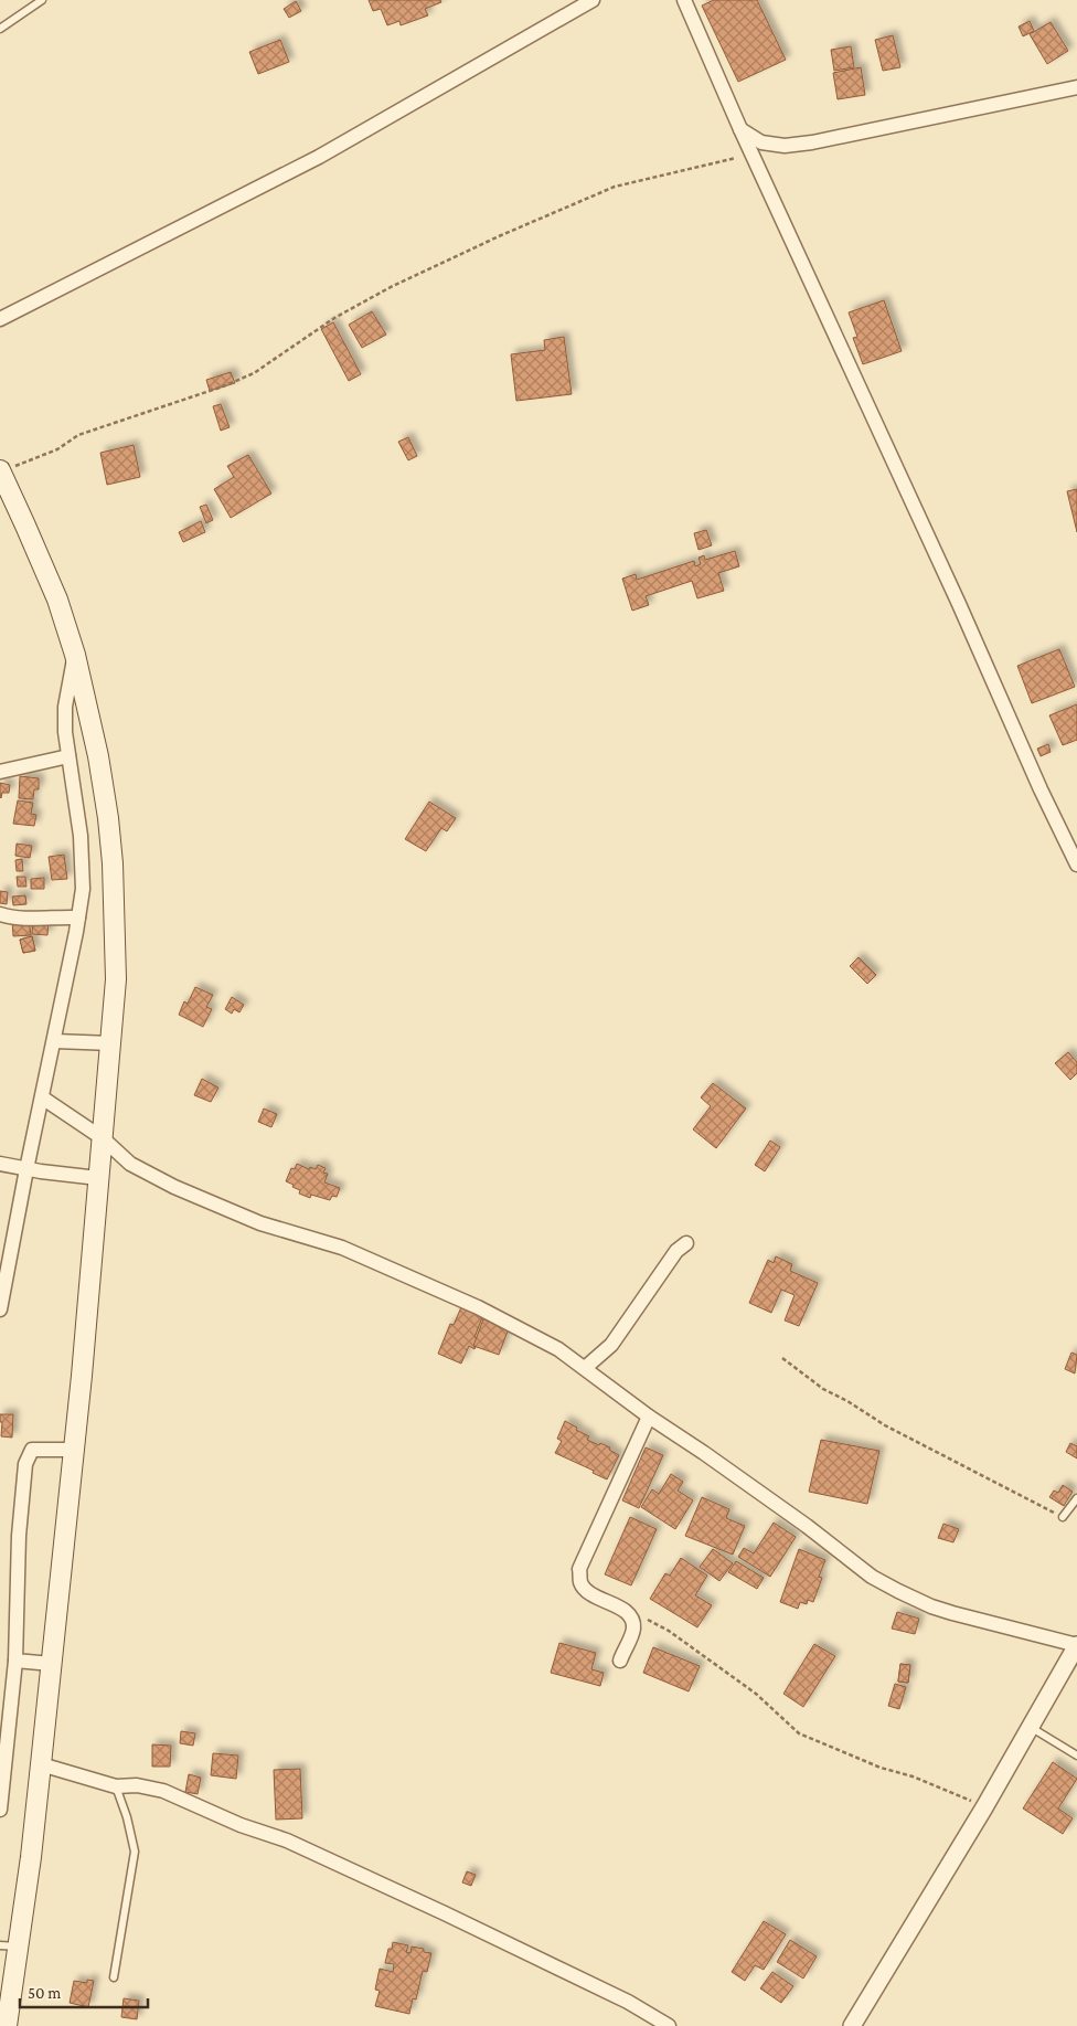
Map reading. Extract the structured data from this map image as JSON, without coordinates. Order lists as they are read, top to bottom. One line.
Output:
{"scale_bar":"50 m"}
